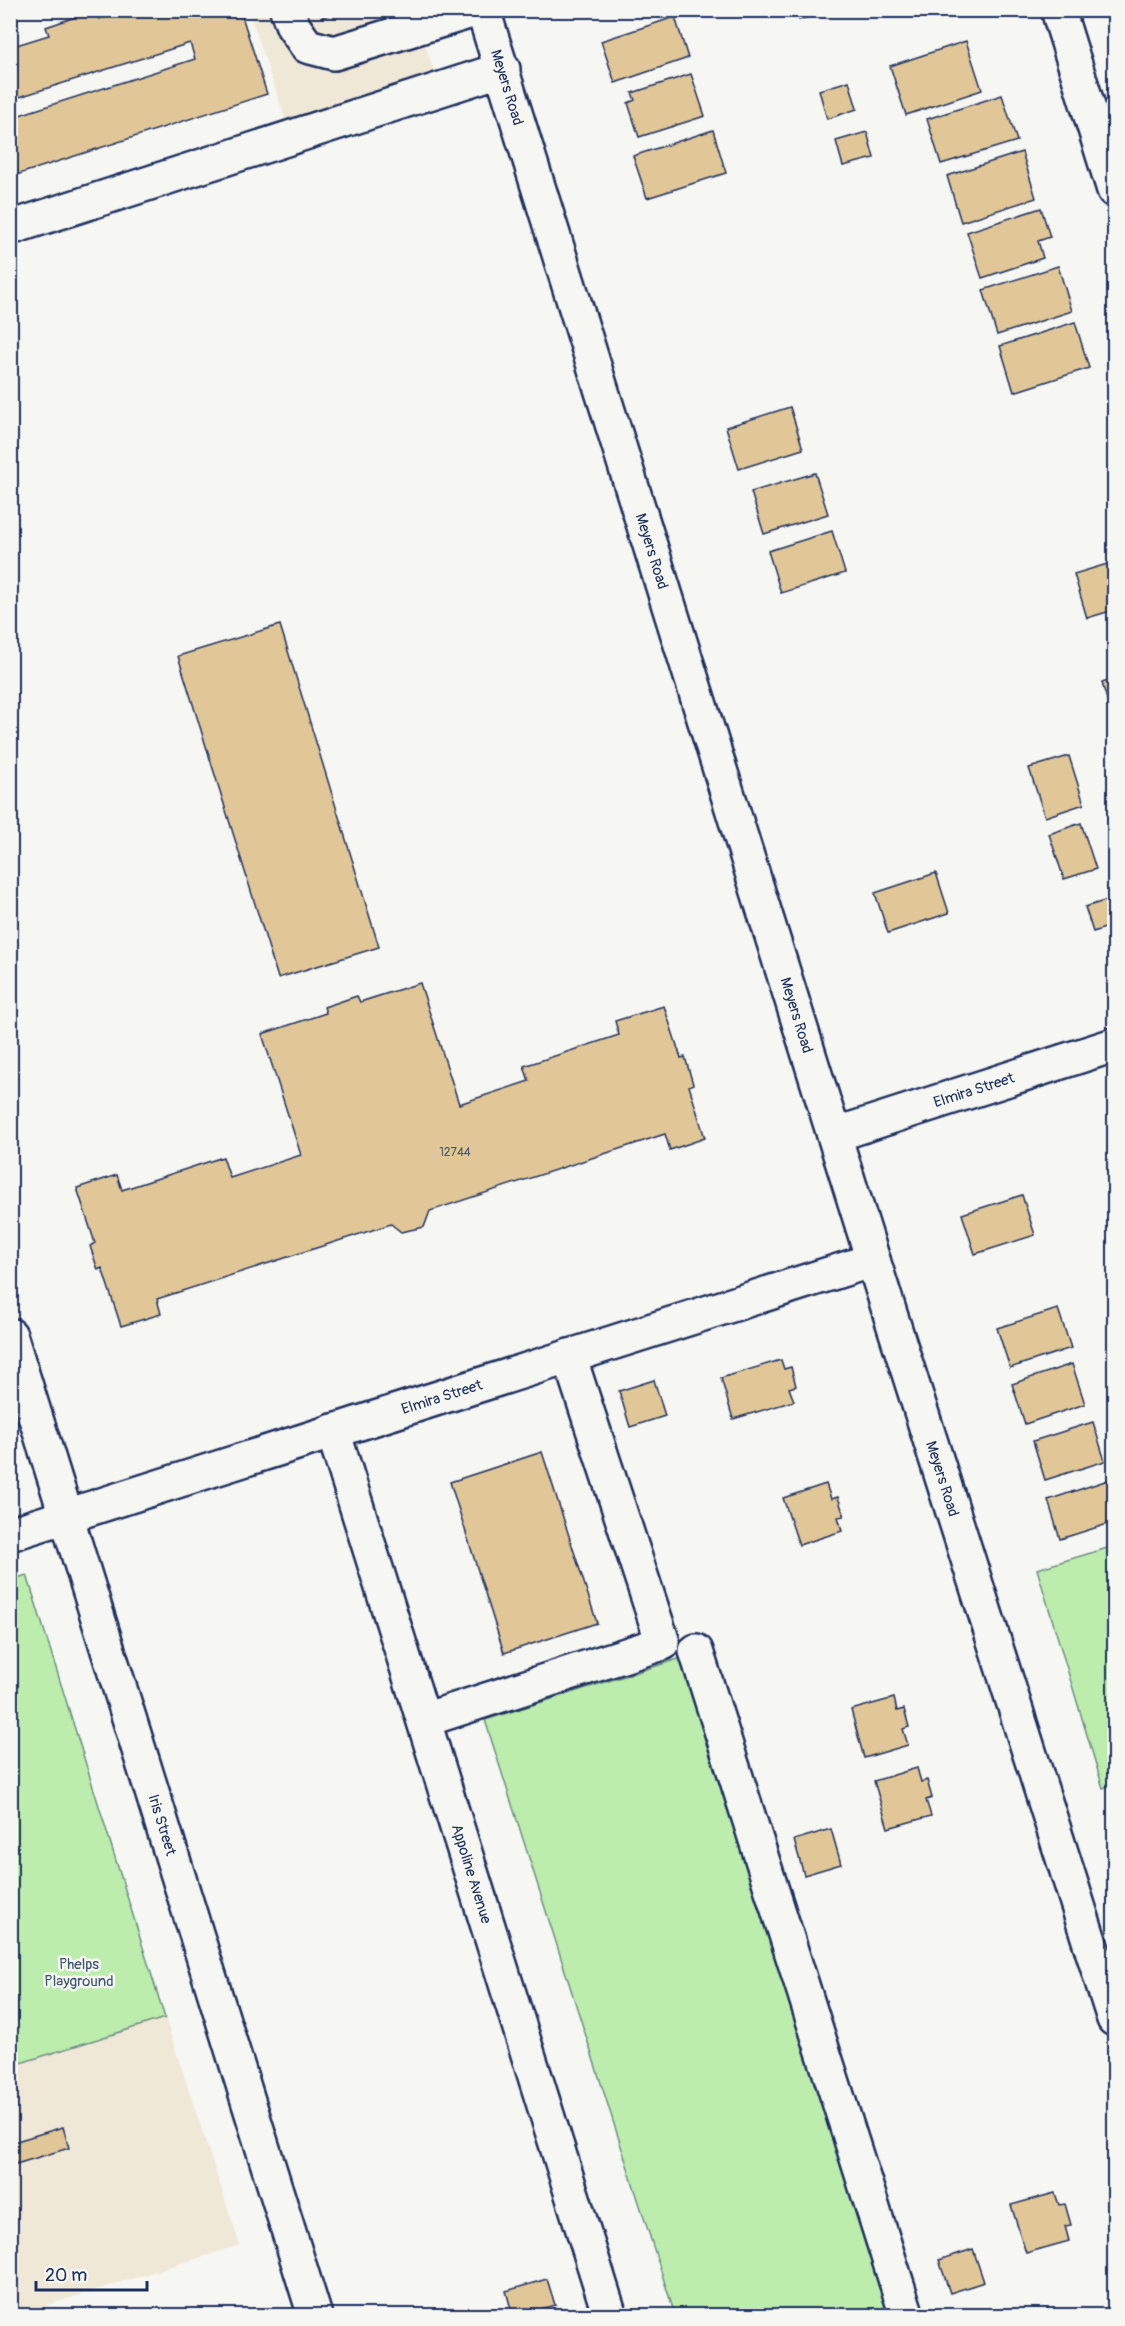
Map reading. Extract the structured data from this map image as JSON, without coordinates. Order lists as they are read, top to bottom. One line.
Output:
{"streets":{"street":["Meyers Road","Elmira Street","Iris Street","Appoline Avenue"]},"crossings":[["Meyers Road","Elmira Street"],["Elmira Street","Iris Street"],["Elmira Street","Appoline Avenue"]],"parks":["Phelps Playground"],"house_numbers":["12744"],"scale_bar":"20 m"}
